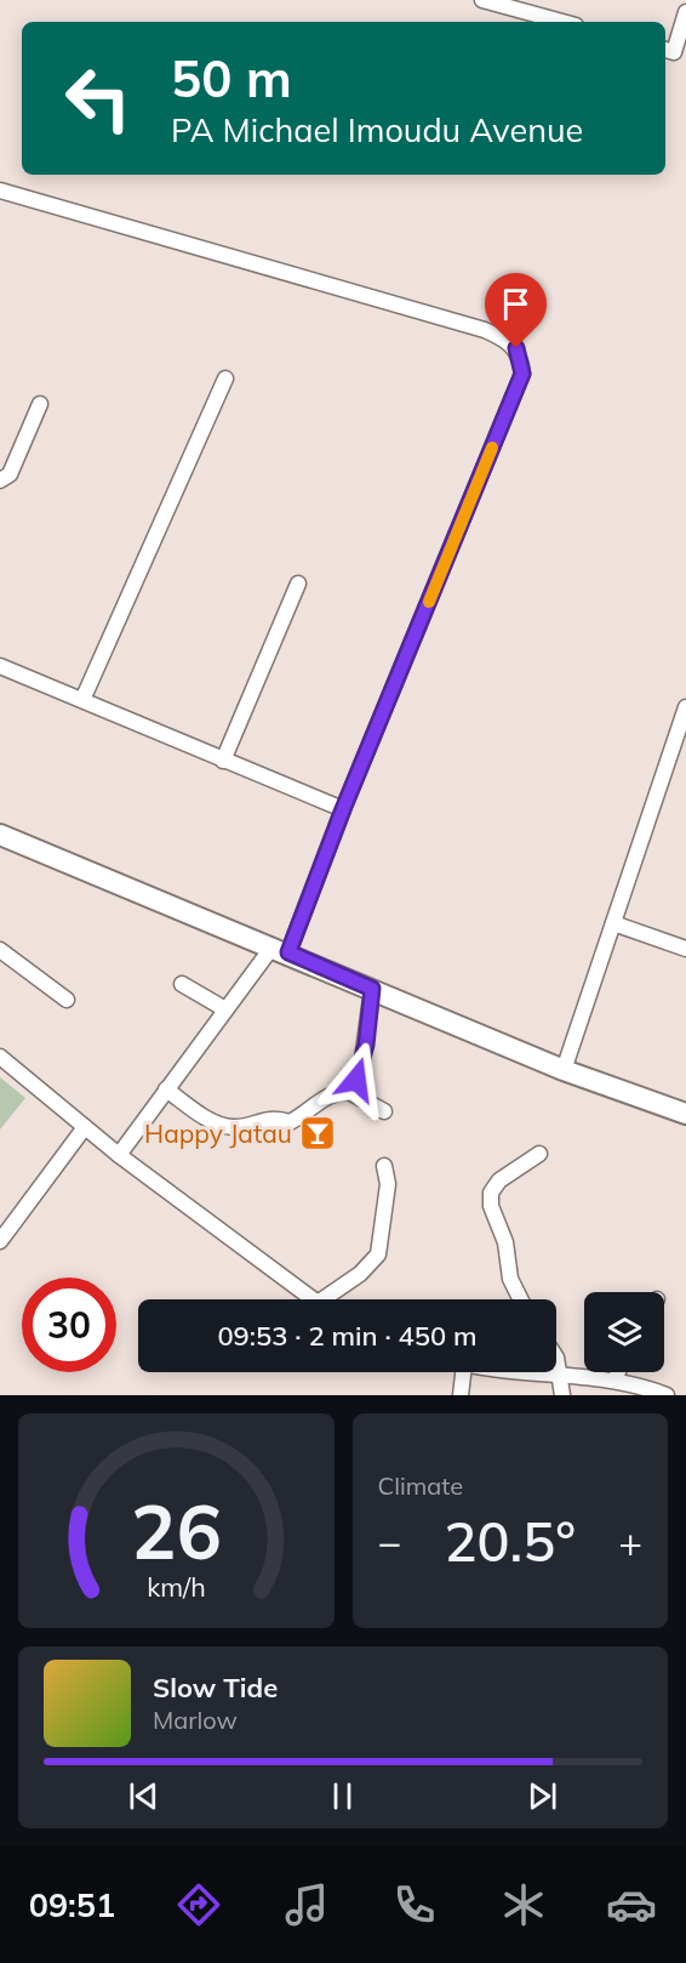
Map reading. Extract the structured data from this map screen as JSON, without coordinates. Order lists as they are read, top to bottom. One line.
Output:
{"places":{"bar":["Happy Jatau"]},"page":{"turn":["50 m","PA Michael Imoudu Avenue"],"limit":"30","trip":"09:53 · 2 min · 450 m","tile":"Climate","heat":["−","20.5°","+"],"song":["Slow Tide","Marlow"],"tabs":"09:51","gauge":["26","km/h"]}}
